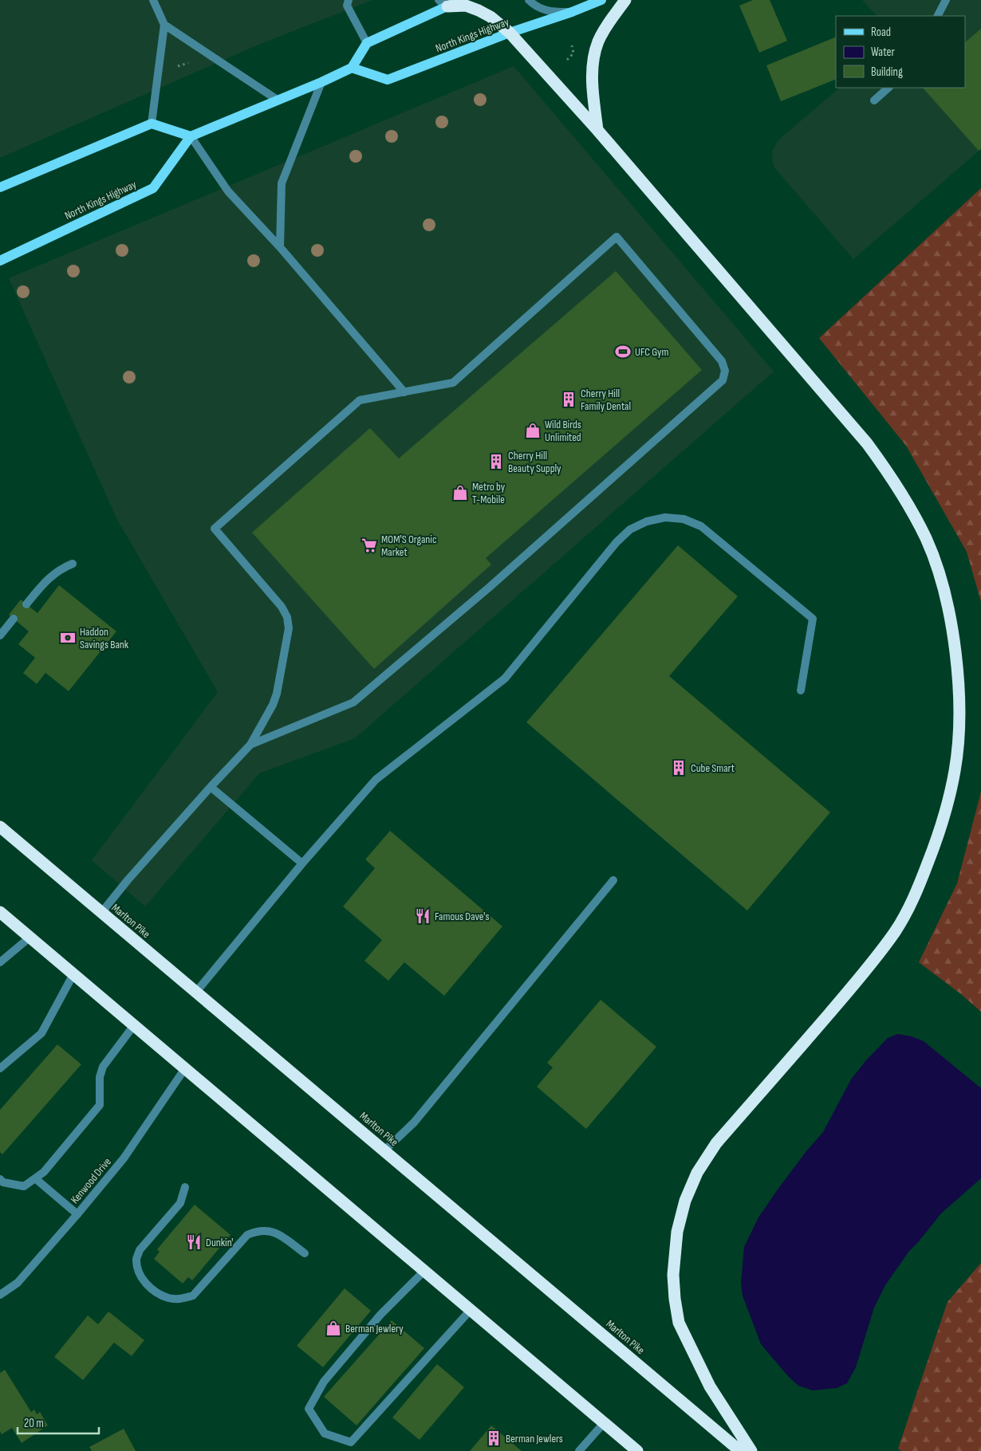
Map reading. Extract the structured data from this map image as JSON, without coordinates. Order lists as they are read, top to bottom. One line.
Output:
{"streets":{"highway":["Marlton Pike"],"main road":["North Kings Highway"],"street":["Kenwood Drive"]},"places":{"sports":["UFC Gym"],"building":["Cherry Hill Family Dental","Cherry Hill Beauty Supply","Cube Smart","Berman Jewlers"],"shop":["Wild Birds Unlimited","Metro by T-Mobile","Berman Jewlery"],"supermarket":["MOM'S Organic Market"],"bank":["Haddon Savings Bank"],"restaurant":["Famous Dave's","Dunkin'"]},"legend":["Road","Water","Building"],"scale_bar":"20 m"}
